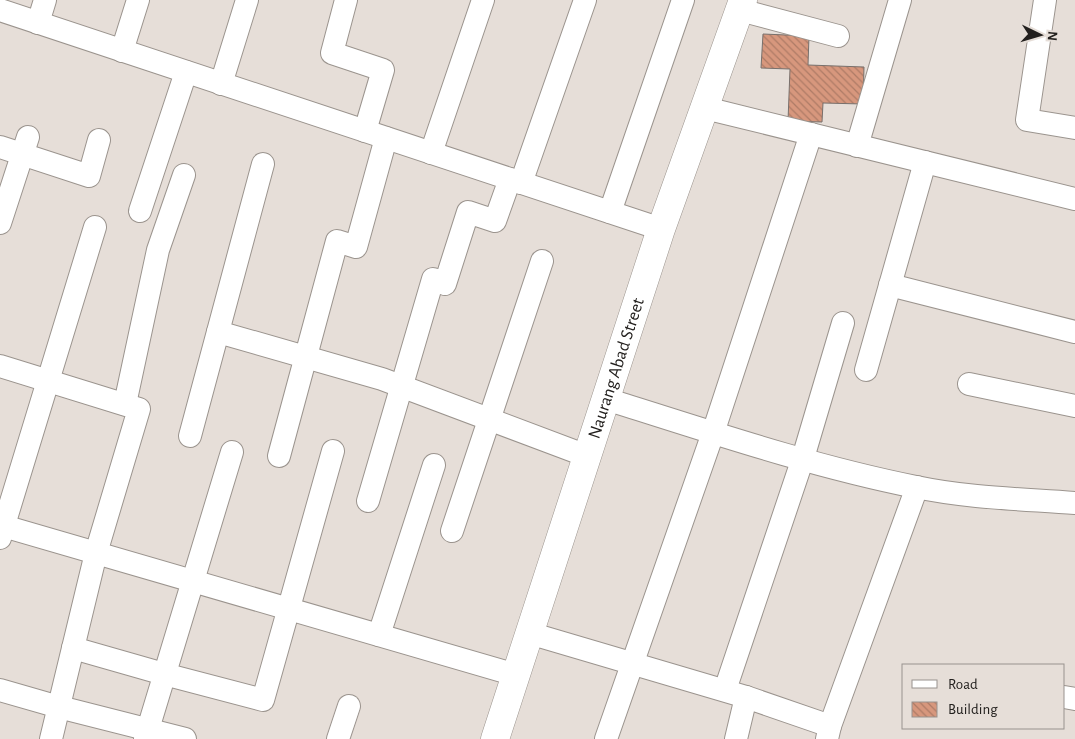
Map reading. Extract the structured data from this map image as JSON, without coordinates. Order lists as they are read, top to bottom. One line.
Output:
{"streets":{"street":["Naurang Abad Street"]},"legend":["Road","Building"],"north":"right"}
